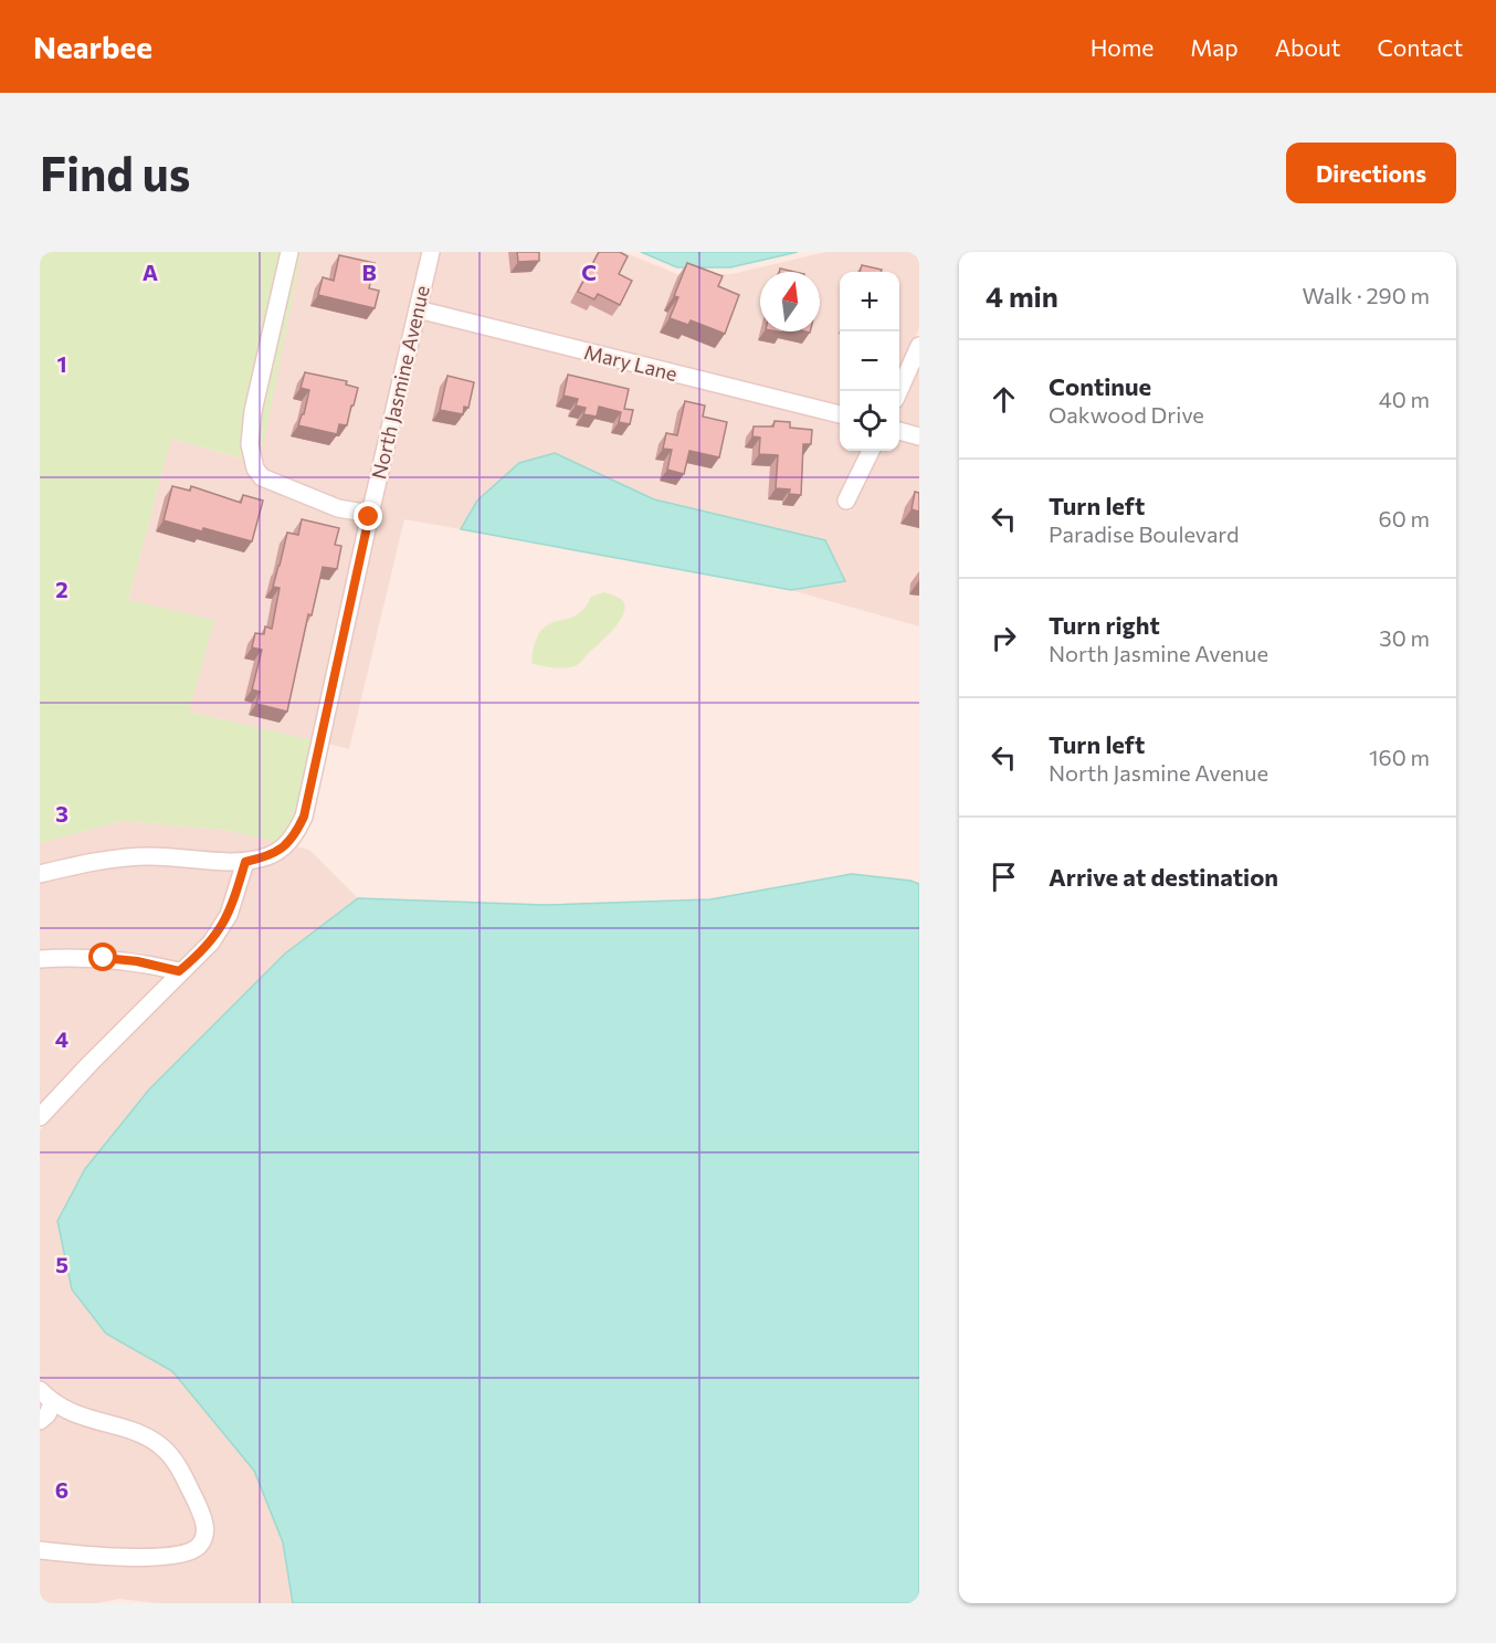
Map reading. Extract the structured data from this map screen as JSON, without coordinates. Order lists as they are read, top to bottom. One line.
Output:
{"streets":{"street":["Mary Lane","North Jasmine Avenue"]},"crossings":[["Mary Lane","North Jasmine Avenue"]],"north":"top","page":{"header":"Nearbee","nav":["Home","Map","About","Contact"],"buttons":"Directions","title":"Find us","heading":["4 min","Walk · 290 m"],"map_buttons":["+","−"],"list":[["Continue","Oakwood Drive","40 m"],["Turn left","Paradise Boulevard","60 m"],["Turn right","North Jasmine Avenue","30 m"],["Turn left","North Jasmine Avenue","160 m"],"Arrive at destination"]},"grid":{"columns":["A","B","C"],"rows":["1","2","3","4","5","6"]}}
